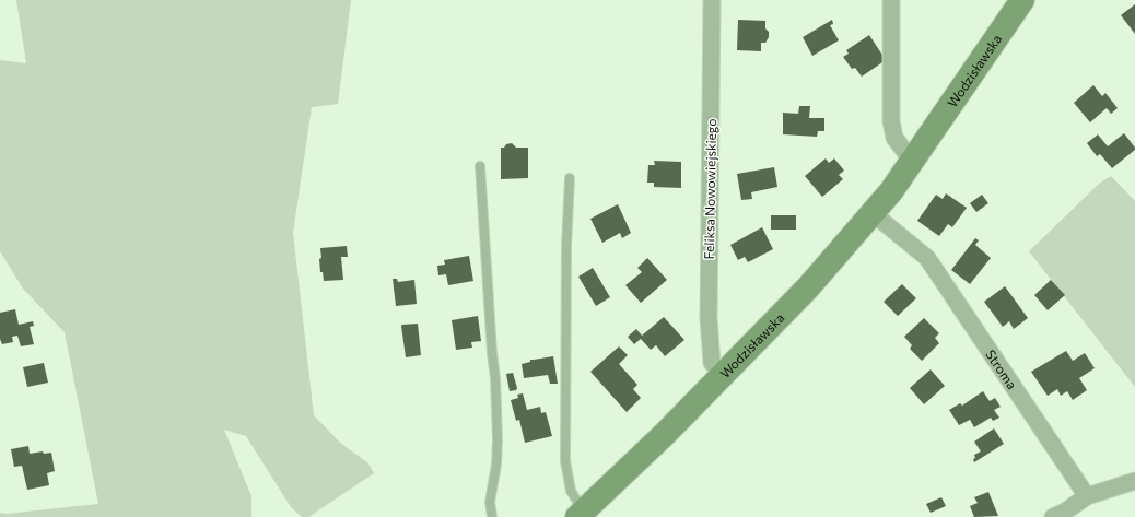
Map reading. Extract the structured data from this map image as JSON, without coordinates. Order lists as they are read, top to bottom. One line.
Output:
{"streets":{"main road":["Wodzisławska"],"street":["Feliksa Nowowiejskiego","Stroma"]},"crossings":[["Wodzisławska","Feliksa Nowowiejskiego"],["Wodzisławska","Stroma"]]}
